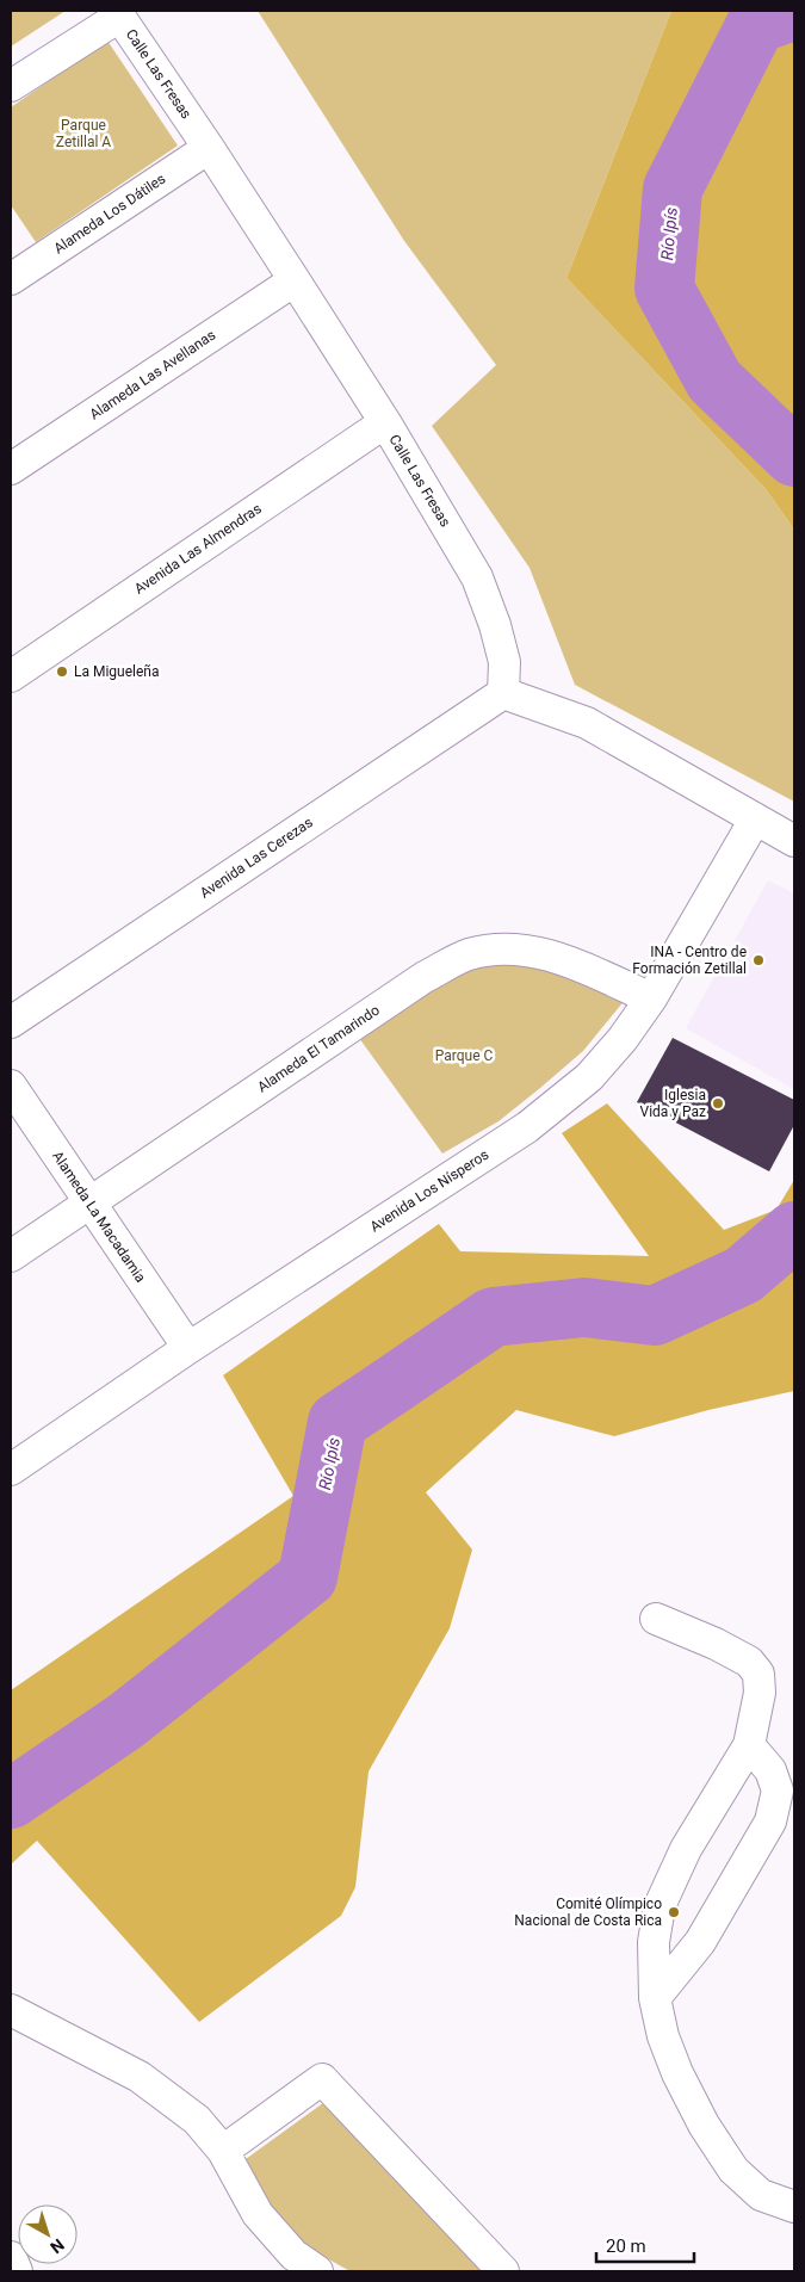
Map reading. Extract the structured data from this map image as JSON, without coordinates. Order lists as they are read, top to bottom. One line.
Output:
{"streets":{"street":["Calle Las Fresas","Alameda Los Dátiles","Alameda Las Avellanas","Avenida Las Almendras","Avenida Las Cerezas","Alameda El Tamarindo","Avenida Los Nísperos","Alameda La Macadamia"]},"crossings":[["Calle Las Fresas","Alameda Los Dátiles"],["Calle Las Fresas","Alameda Las Avellanas"],["Calle Las Fresas","Avenida Las Almendras"],["Calle Las Fresas","Avenida Las Cerezas"],["Alameda El Tamarindo","Avenida Los Nísperos"],["Alameda El Tamarindo","Alameda La Macadamia"],["Avenida Los Nísperos","Alameda La Macadamia"]],"water":["Río Ipís"],"parks":["Parque Zetillal A","Parque C"],"places":["La Migueleña","INA - Centro de Formación Zetillal","Iglesia Vida y Paz","Comité Olímpico Nacional de Costa Rica"],"scale_bar":"20 m","north":"bottom right"}
